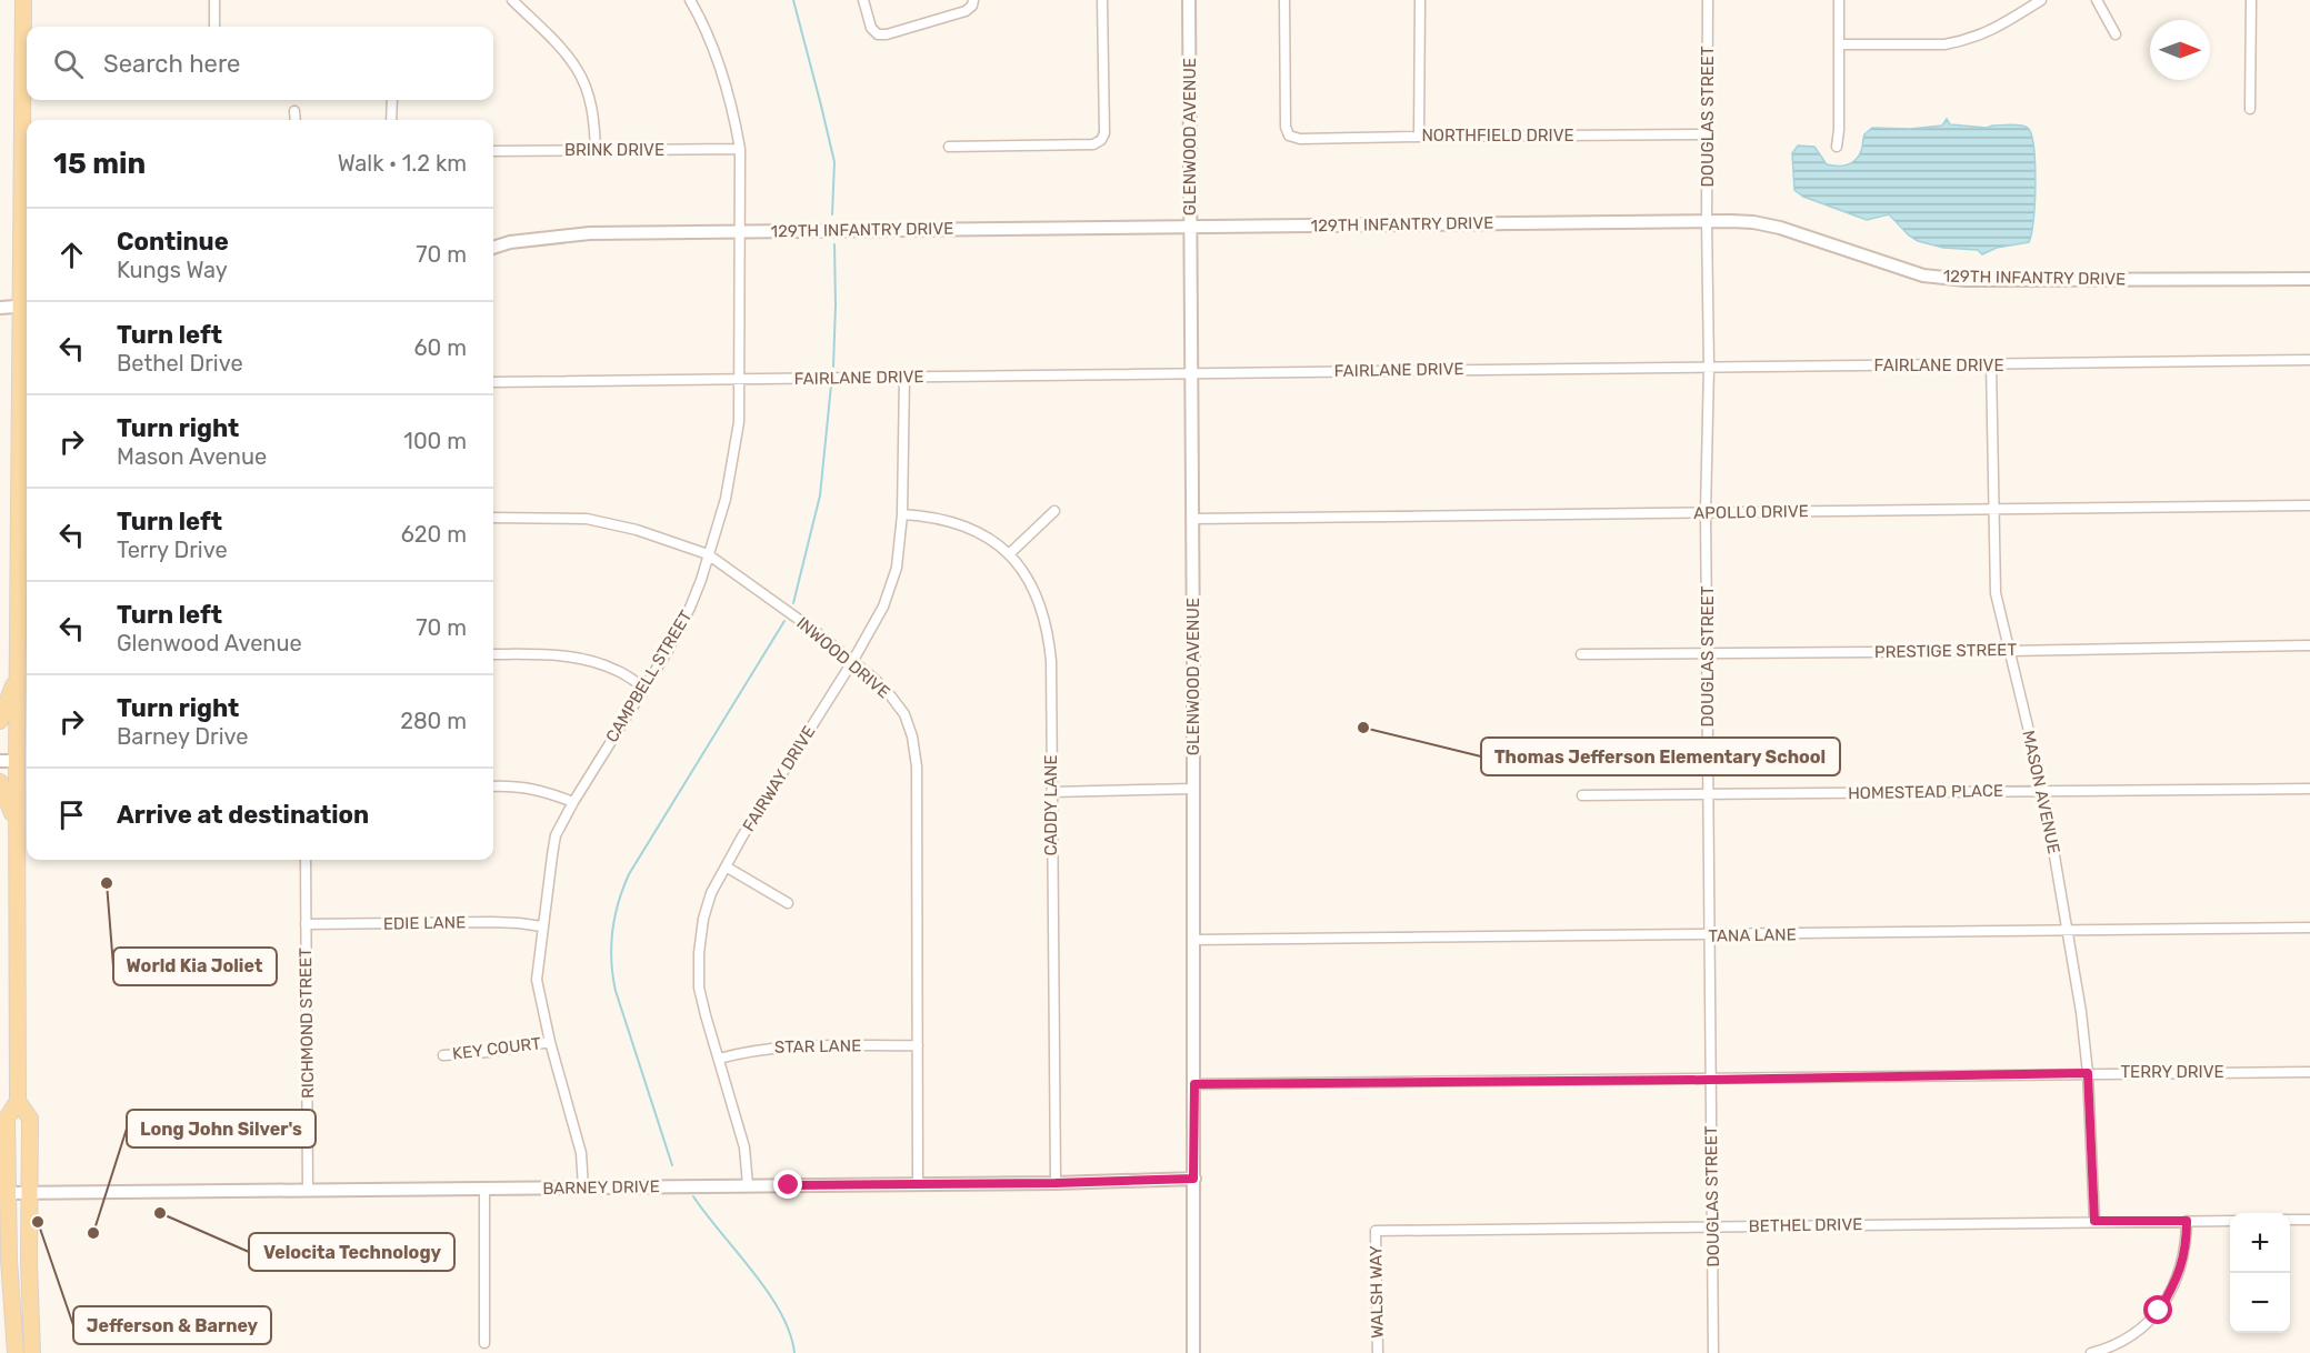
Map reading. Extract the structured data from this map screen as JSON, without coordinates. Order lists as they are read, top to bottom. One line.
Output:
{"streets":{"street":["DOUGLAS STREET","NORTHFIELD DRIVE","GLENWOOD AVENUE","BRINK DRIVE","129TH INFANTRY DRIVE","FAIRLANE DRIVE","APOLLO DRIVE","PRESTIGE STREET","INWOOD DRIVE","CAMPBELL STREET","FAIRWAY DRIVE","HOMESTEAD PLACE","MASON AVENUE","CADDY LANE","EDIE LANE","TANA LANE","RICHMOND STREET","STAR LANE","KEY COURT","TERRY DRIVE","BARNEY DRIVE","BETHEL DRIVE","WALSH WAY"]},"crossings":[["DOUGLAS STREET","NORTHFIELD DRIVE"],["DOUGLAS STREET","129TH INFANTRY DRIVE"],["DOUGLAS STREET","FAIRLANE DRIVE"],["DOUGLAS STREET","APOLLO DRIVE"],["DOUGLAS STREET","PRESTIGE STREET"],["DOUGLAS STREET","HOMESTEAD PLACE"],["DOUGLAS STREET","TANA LANE"],["DOUGLAS STREET","TERRY DRIVE"],["DOUGLAS STREET","BETHEL DRIVE"],["GLENWOOD AVENUE","129TH INFANTRY DRIVE"],["GLENWOOD AVENUE","FAIRLANE DRIVE"],["GLENWOOD AVENUE","APOLLO DRIVE"],["GLENWOOD AVENUE","TANA LANE"],["GLENWOOD AVENUE","TERRY DRIVE"],["GLENWOOD AVENUE","BARNEY DRIVE"],["BRINK DRIVE","CAMPBELL STREET"],["129TH INFANTRY DRIVE","CAMPBELL STREET"],["FAIRLANE DRIVE","CAMPBELL STREET"],["FAIRLANE DRIVE","FAIRWAY DRIVE"],["FAIRLANE DRIVE","MASON AVENUE"],["APOLLO DRIVE","MASON AVENUE"],["PRESTIGE STREET","MASON AVENUE"],["INWOOD DRIVE","CAMPBELL STREET"],["INWOOD DRIVE","FAIRWAY DRIVE"],["INWOOD DRIVE","STAR LANE"],["INWOOD DRIVE","BARNEY DRIVE"],["CAMPBELL STREET","EDIE LANE"],["CAMPBELL STREET","KEY COURT"],["CAMPBELL STREET","BARNEY DRIVE"],["FAIRWAY DRIVE","CADDY LANE"],["FAIRWAY DRIVE","STAR LANE"],["FAIRWAY DRIVE","BARNEY DRIVE"],["HOMESTEAD PLACE","MASON AVENUE"],["MASON AVENUE","TANA LANE"],["MASON AVENUE","TERRY DRIVE"],["MASON AVENUE","BETHEL DRIVE"],["CADDY LANE","BARNEY DRIVE"],["EDIE LANE","RICHMOND STREET"],["RICHMOND STREET","BARNEY DRIVE"],["BETHEL DRIVE","WALSH WAY"]],"places":["Thomas Jefferson Elementary School","World Kia Joliet","Velocita Technology","Jefferson & Barney","Long John Silver's"],"north":"right","page":{"search":"Search here","heading":["15 min","Walk · 1.2 km"],"list":[["Continue","Kungs Way","70 m"],["Turn left","Bethel Drive","60 m"],["Turn right","Mason Avenue","100 m"],["Turn left","Terry Drive","620 m"],["Turn left","Glenwood Avenue","70 m"],["Turn right","Barney Drive","280 m"],"Arrive at destination"],"map_buttons":["+","−"]}}
